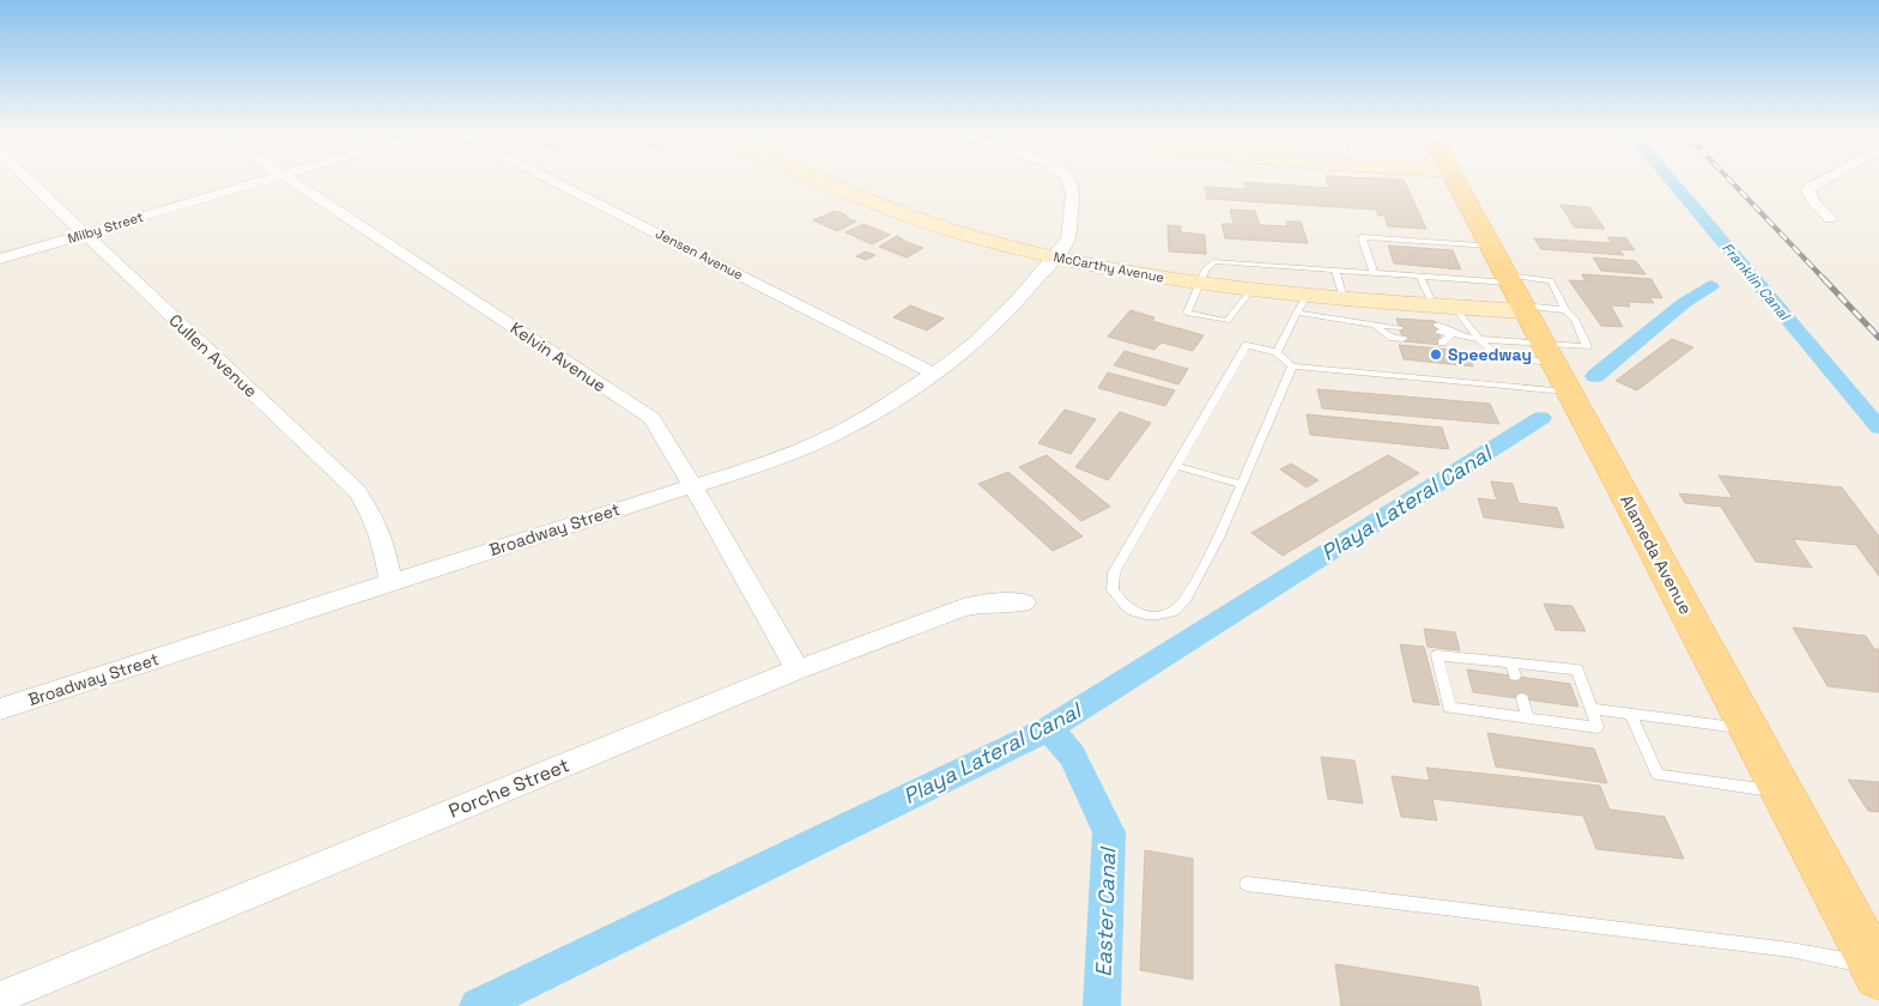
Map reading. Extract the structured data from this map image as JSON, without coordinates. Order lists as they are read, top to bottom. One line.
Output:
{"streets":{"main road":["Alameda Avenue"],"street":["Milby Street","Jensen Avenue","McCarthy Avenue","Cullen Avenue","Kelvin Avenue","Broadway Street","Porche Street"]},"crossings":[["Milby Street","Cullen Avenue"],["Jensen Avenue","Broadway Street"],["McCarthy Avenue","Broadway Street"],["McCarthy Avenue","Alameda Avenue"],["Cullen Avenue","Broadway Street"],["Kelvin Avenue","Broadway Street"],["Kelvin Avenue","Porche Street"]],"water":["Franklin Canal","Playa Lateral Canal","Easter Canal"],"places":["Speedway"]}
